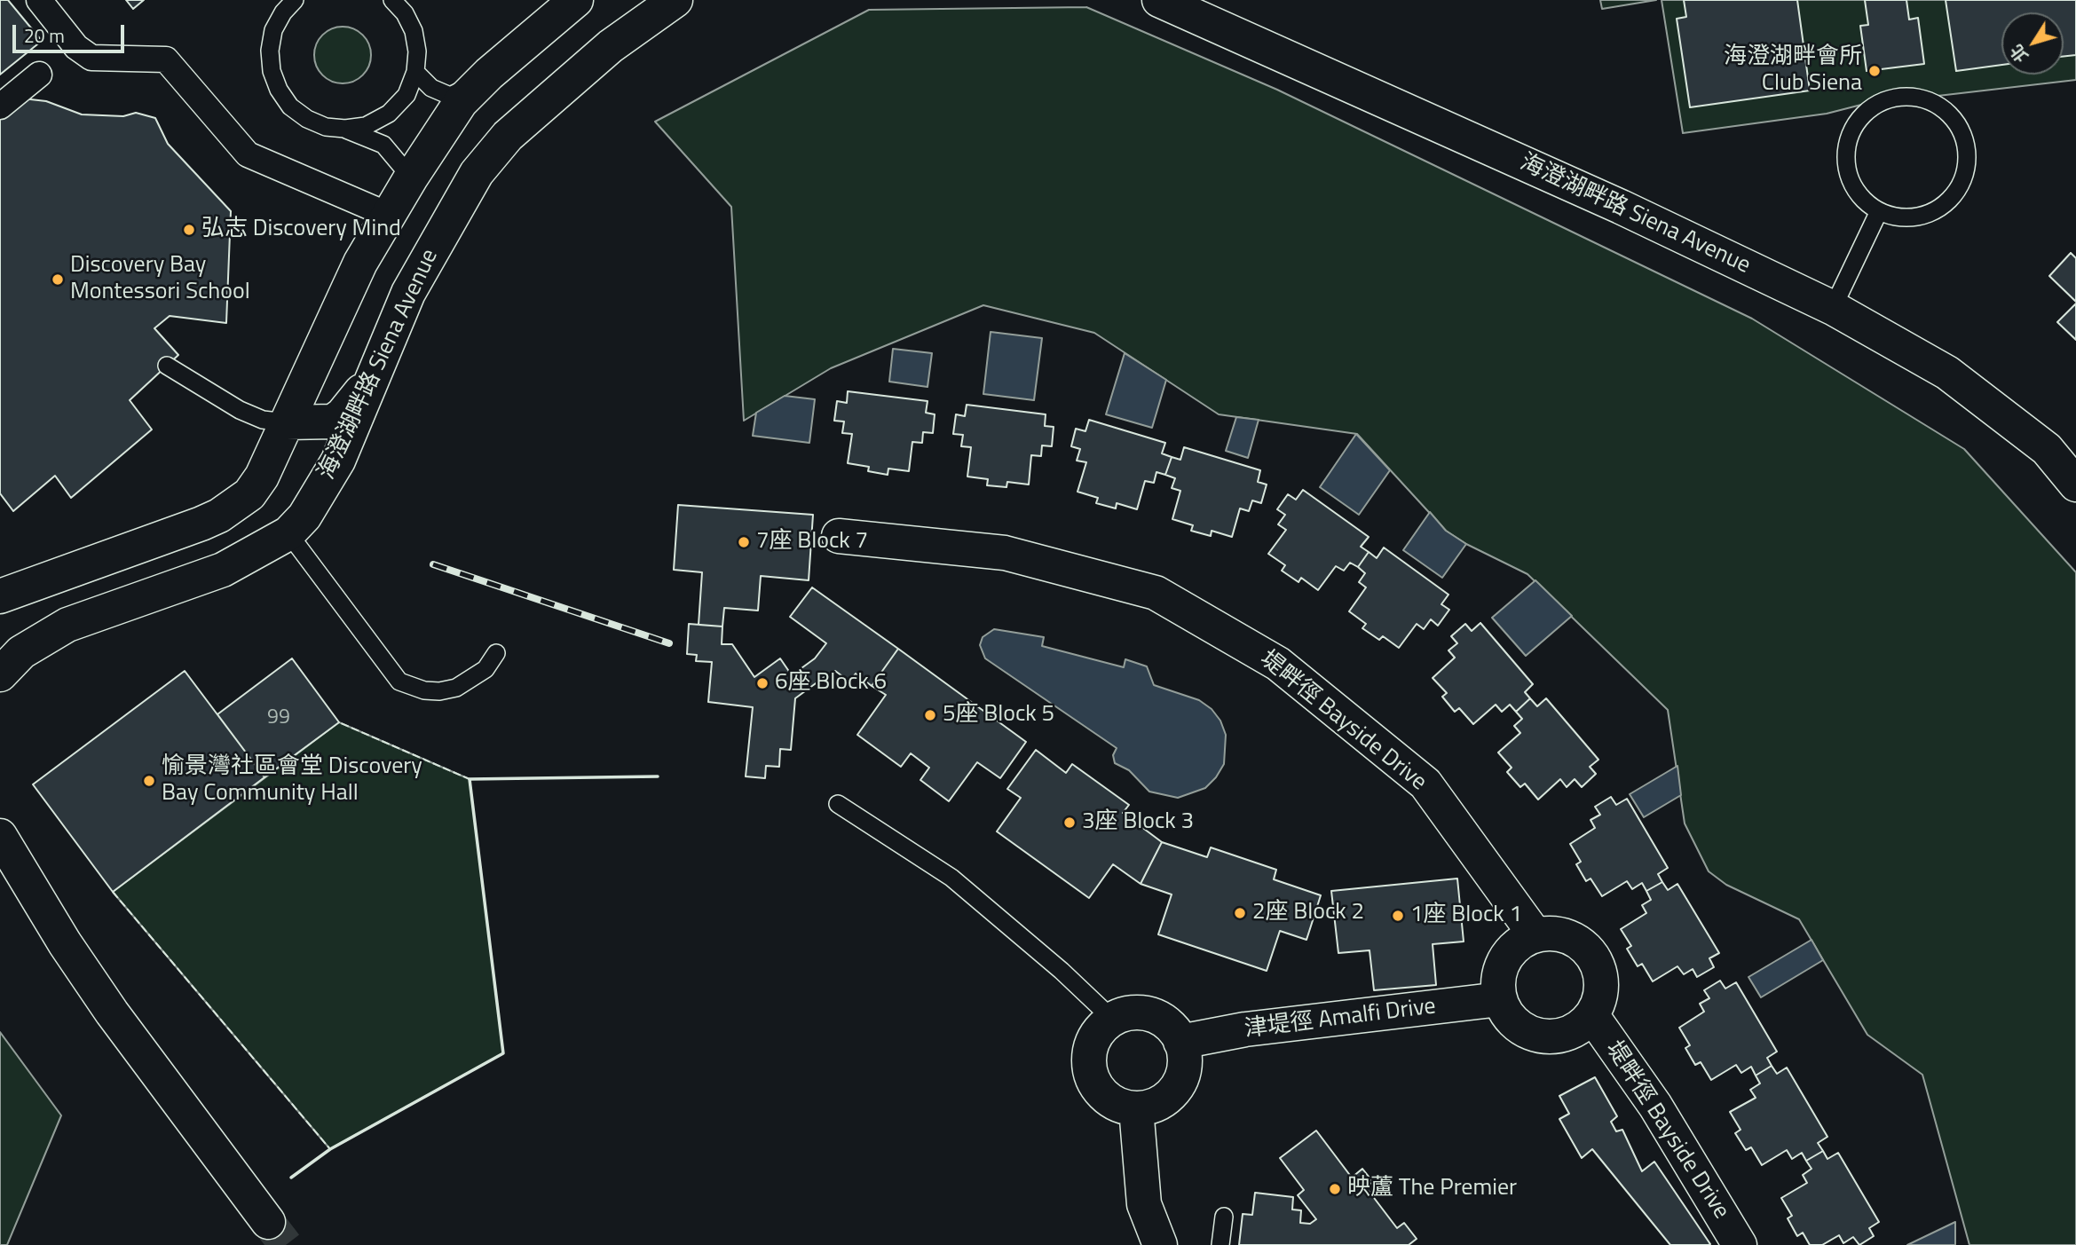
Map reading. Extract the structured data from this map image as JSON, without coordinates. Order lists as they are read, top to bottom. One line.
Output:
{"streets":{"street":["海澄湖畔路 Siena Avenue","堤畔徑 Bayside Drive","津堤徑 Amalfi Drive"]},"crossings":[["堤畔徑 Bayside Drive","津堤徑 Amalfi Drive"]],"places":["海澄湖畔會所 Club Siena","弘志 Discovery Mind","Discovery Bay Montessori School","7座 Block 7","6座 Block 6","5座 Block 5","愉景灣社區會堂 Discovery Bay Community Hall","3座 Block 3","2座 Block 2","1座 Block 1","映蘆 The Premier"],"house_numbers":["99"],"scale_bar":"20 m","north":"bottom left"}
